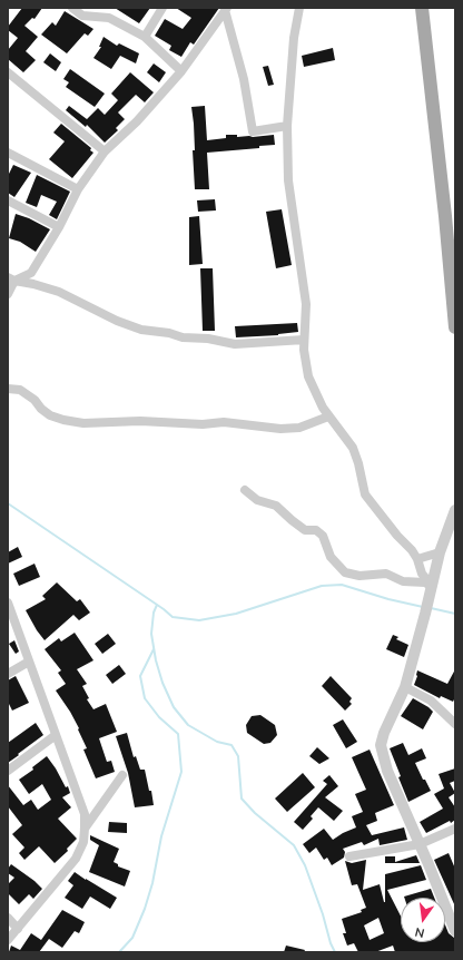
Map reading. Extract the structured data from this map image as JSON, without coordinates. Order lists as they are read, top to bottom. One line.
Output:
{"north":"bottom"}
